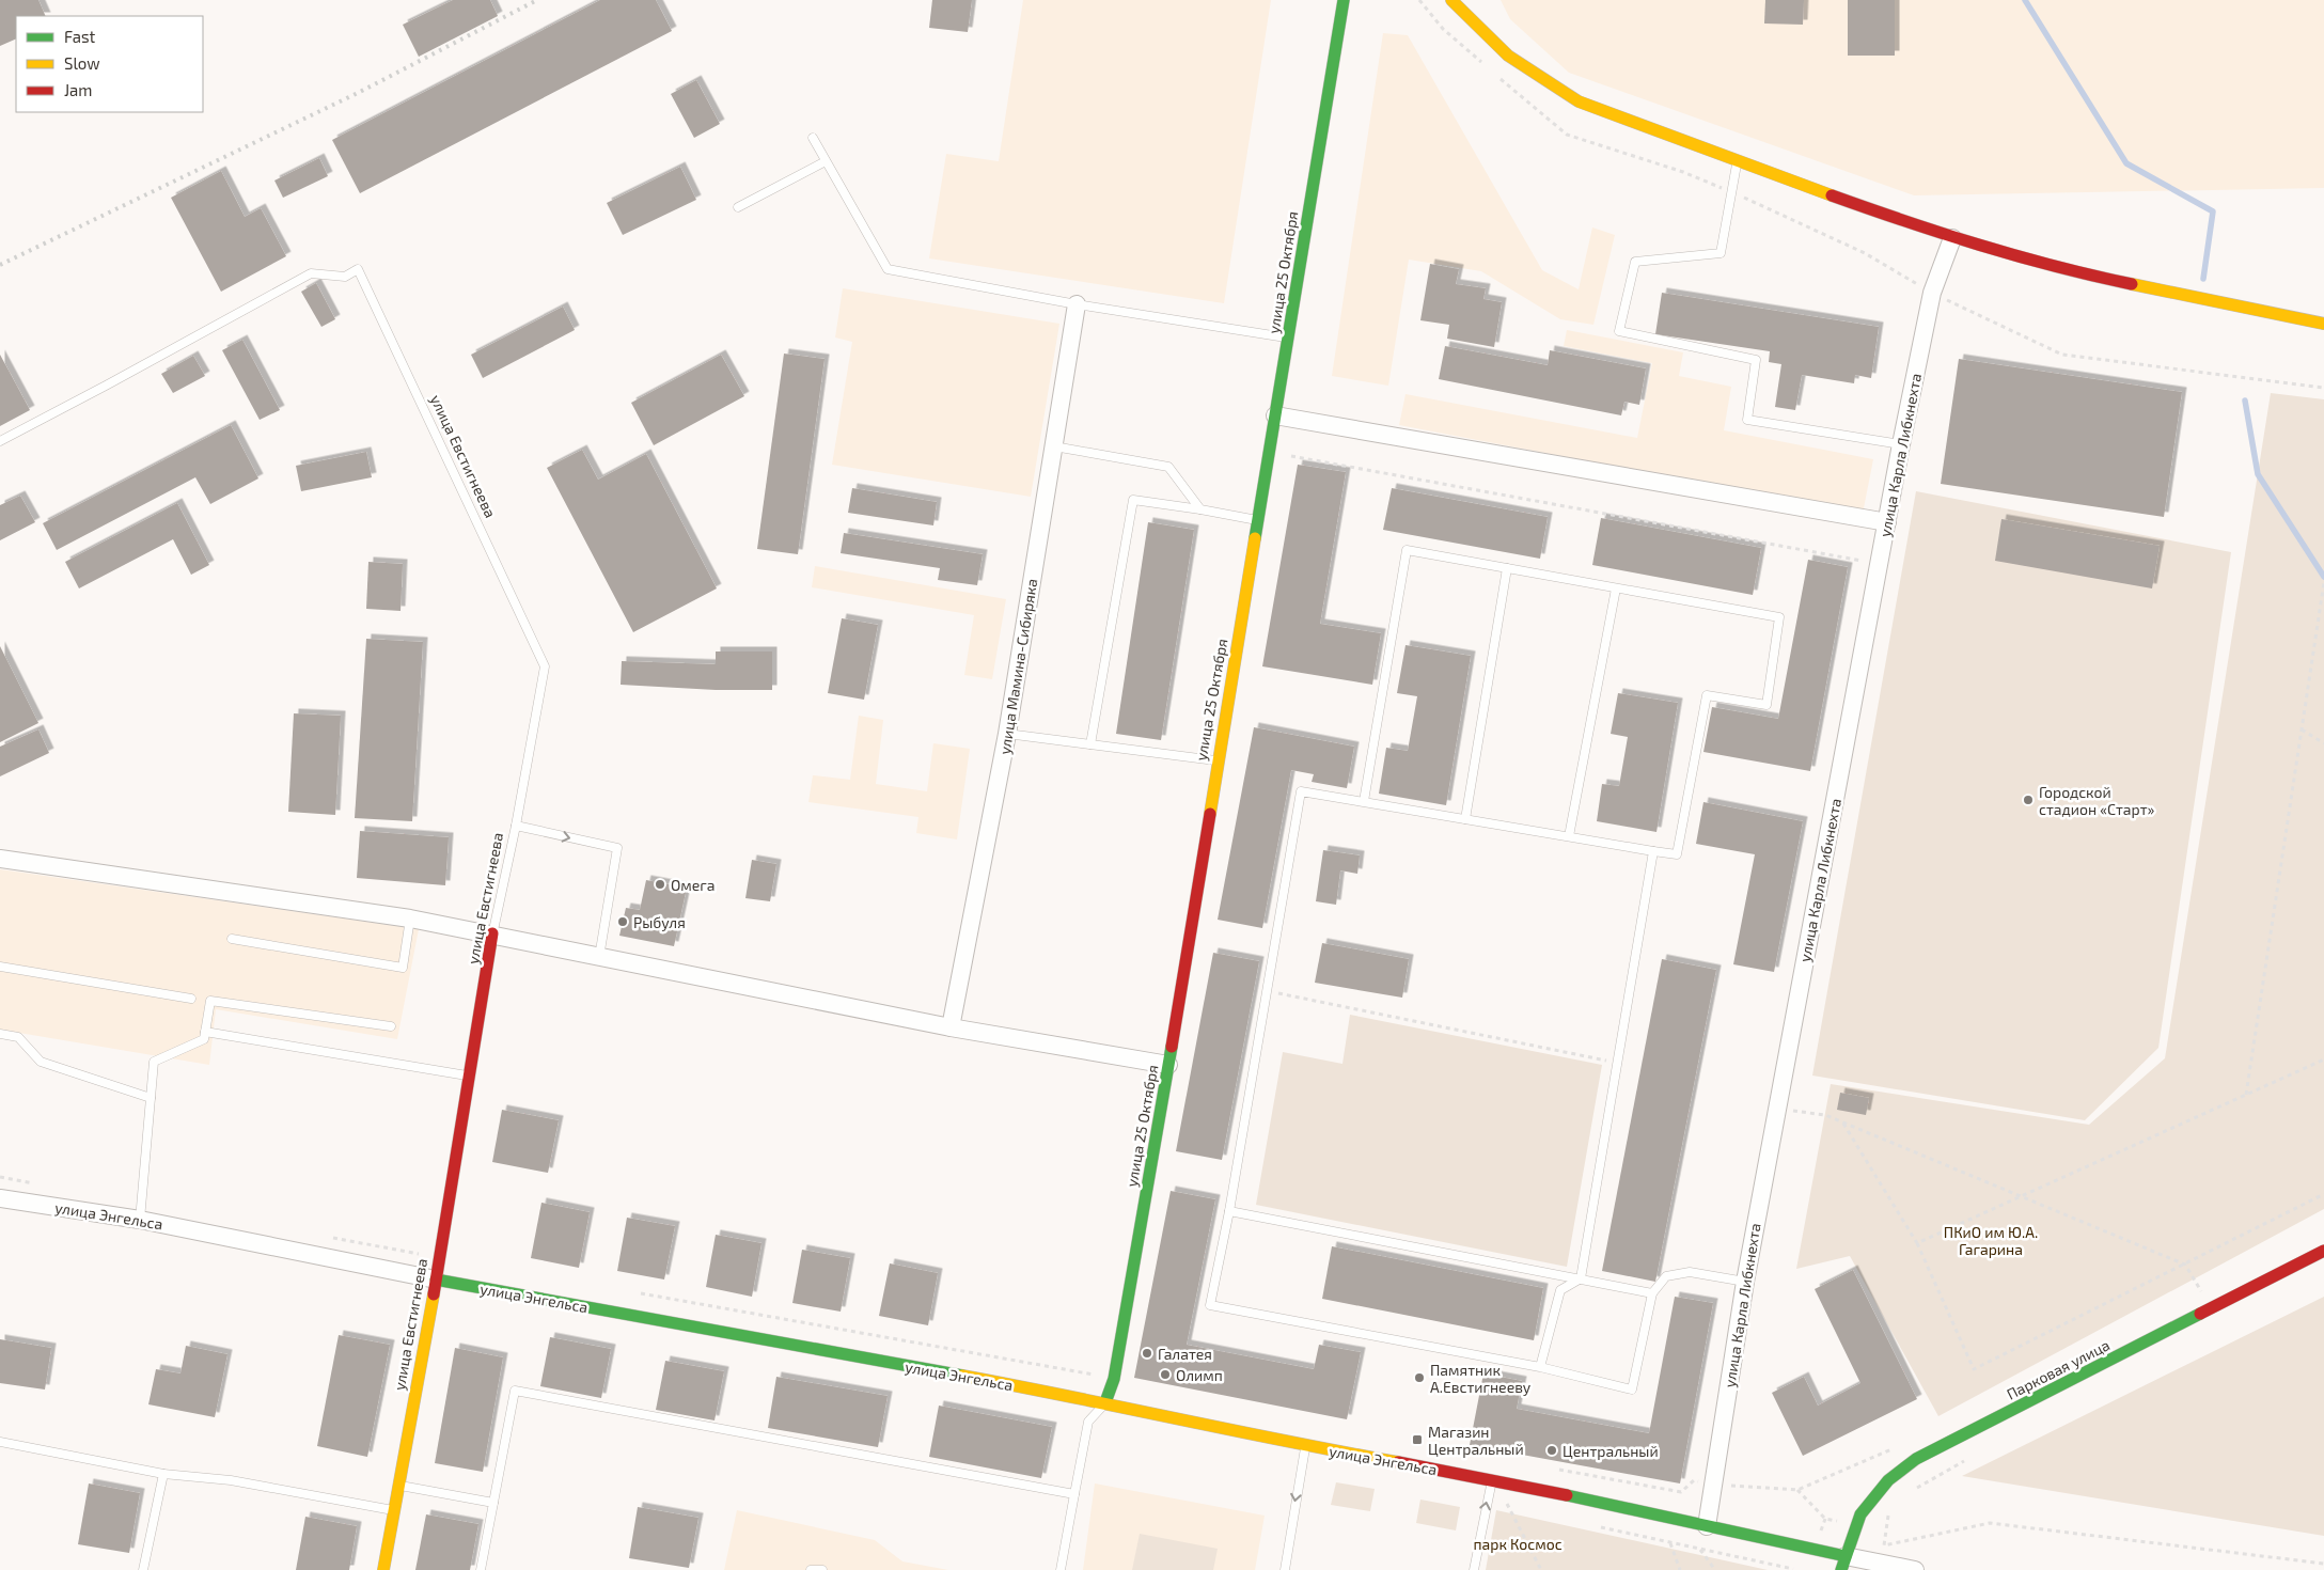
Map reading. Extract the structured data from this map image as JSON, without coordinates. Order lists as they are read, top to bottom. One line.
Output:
{"streets":{"street":["улица 25 Октября","улица Карла Либкнехта","улица Евстигнеева","улица Мамина-Сибиряка","улица Энгельса","Парковая улица"]},"crossings":[["улица 25 Октября","улица Энгельса"],["улица Карла Либкнехта","улица Энгельса"],["улица Евстигнеева","улица Энгельса"],["улица Энгельса","Парковая улица"]],"parks":["ПКиО им Ю.А. Гагарина","парк Космос"],"places":{"other":["Городской стадион «Старт»","Омега","Рыбуля","Галатея","Олимп","Памятник А.Евстигнееву","Центральный"],"transit":["Магазин Центральный"]},"legend":["Fast","Slow","Jam"]}
